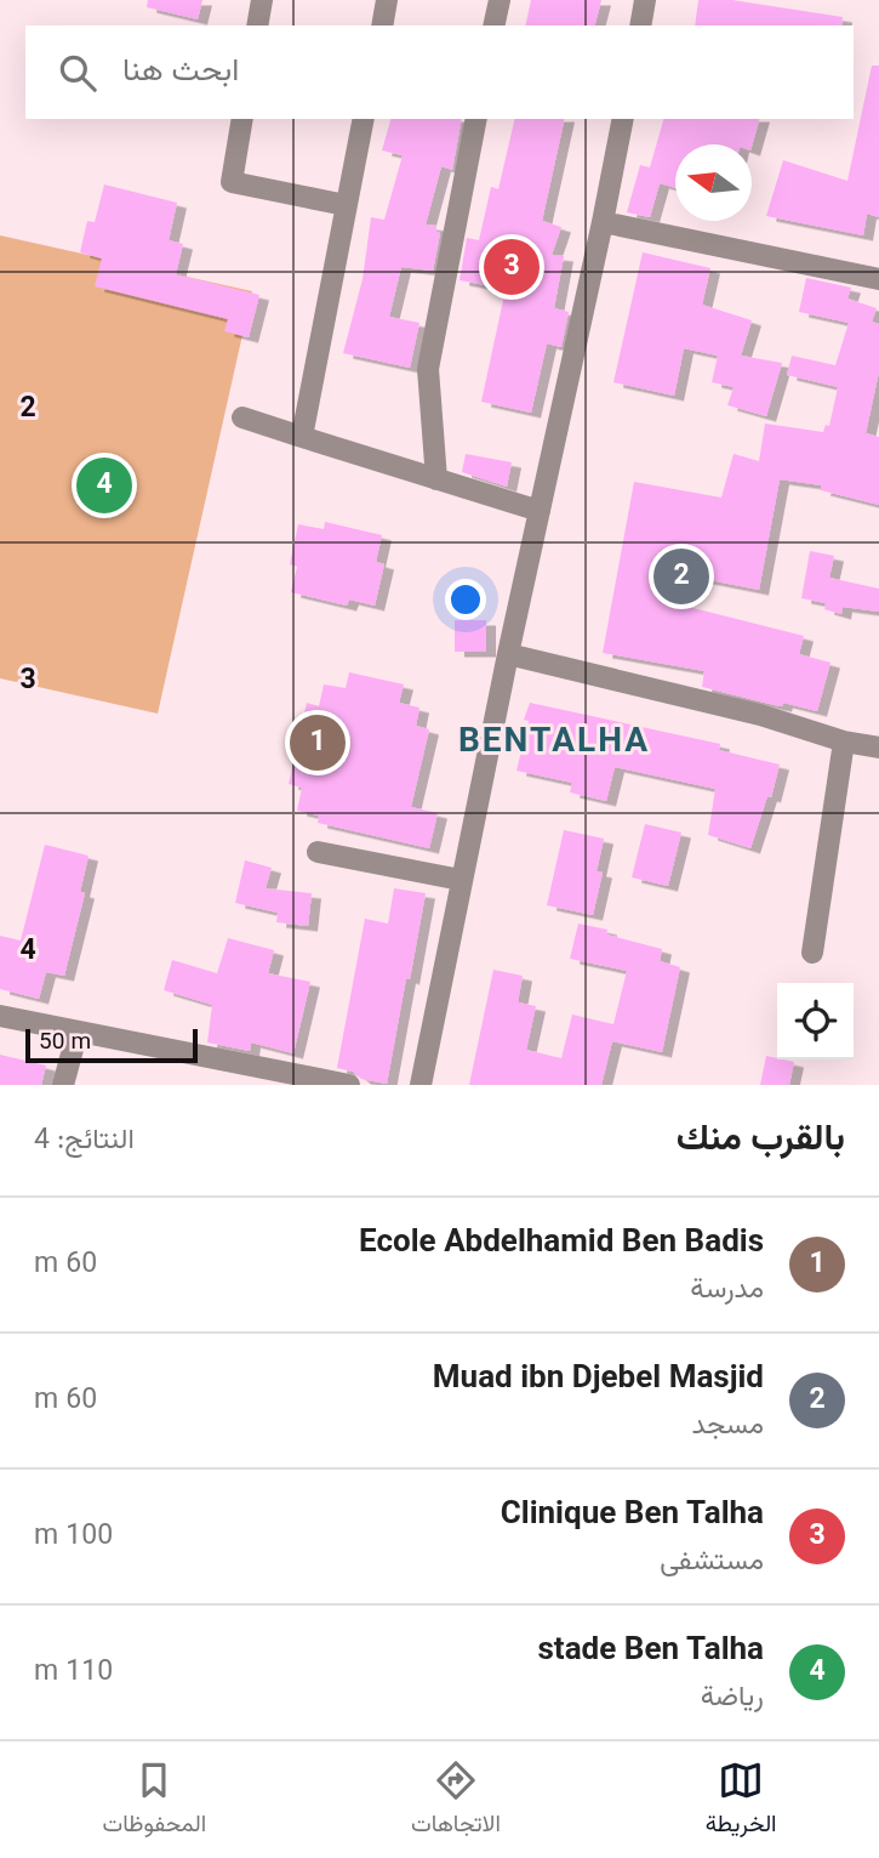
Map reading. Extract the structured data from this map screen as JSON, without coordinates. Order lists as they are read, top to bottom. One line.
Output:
{"districts":["BENTALHA"],"scale_bar":"50 m","north":"left","page":{"search":"ابحث هنا","pins":["3","4","2","1"],"scale":"50 m","heading":["بالقرب منك","النتائج: 4"],"list":[{"mark":"1","name":"Ecole Abdelhamid Ben Badis","note":"مدرسة","value":"60 m"},{"mark":"2","name":"Muad ibn Djebel Masjid","note":"مسجد","value":"60 m"},{"mark":"3","name":"Clinique Ben Talha","note":"مستشفى","value":"100 m"},{"mark":"4","name":"stade Ben Talha","note":"رياضة","value":"110 m"}],"nav":["الخريطة","الاتجاهات","المحفوظات"]},"grid":{"rows":["2","3","4"]}}
